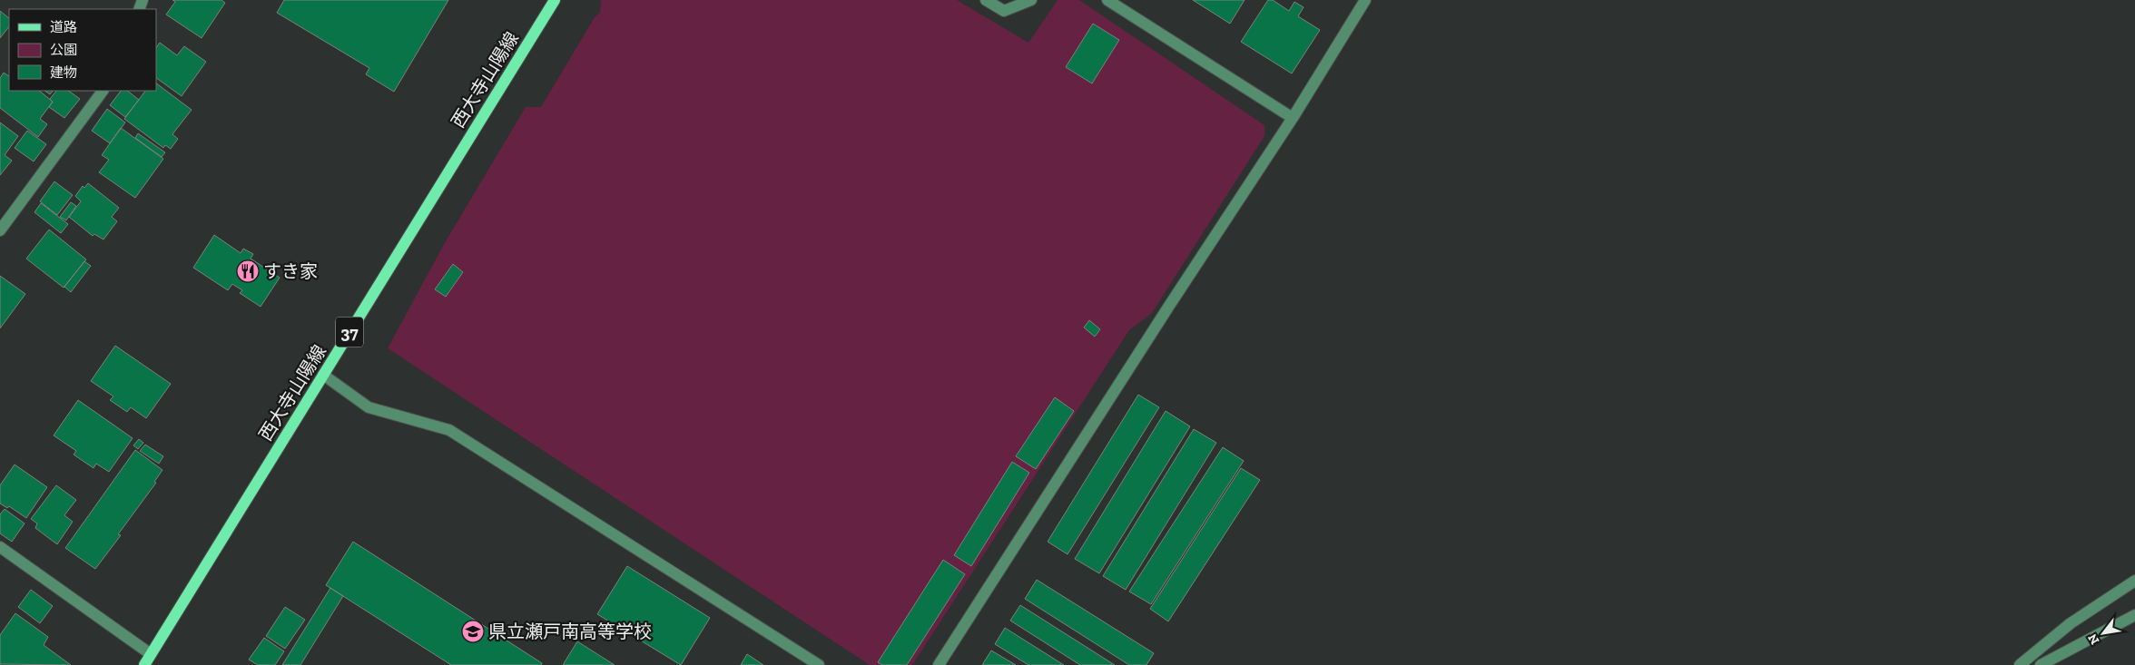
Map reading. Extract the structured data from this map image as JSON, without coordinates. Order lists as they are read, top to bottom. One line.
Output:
{"streets":{"main road":["西大寺山陽線","37"]},"places":{"restaurant":["すき家"],"school or university":["県立瀬戸南高等学校"]},"legend":["道路","公園","建物"],"north":"bottom left"}
